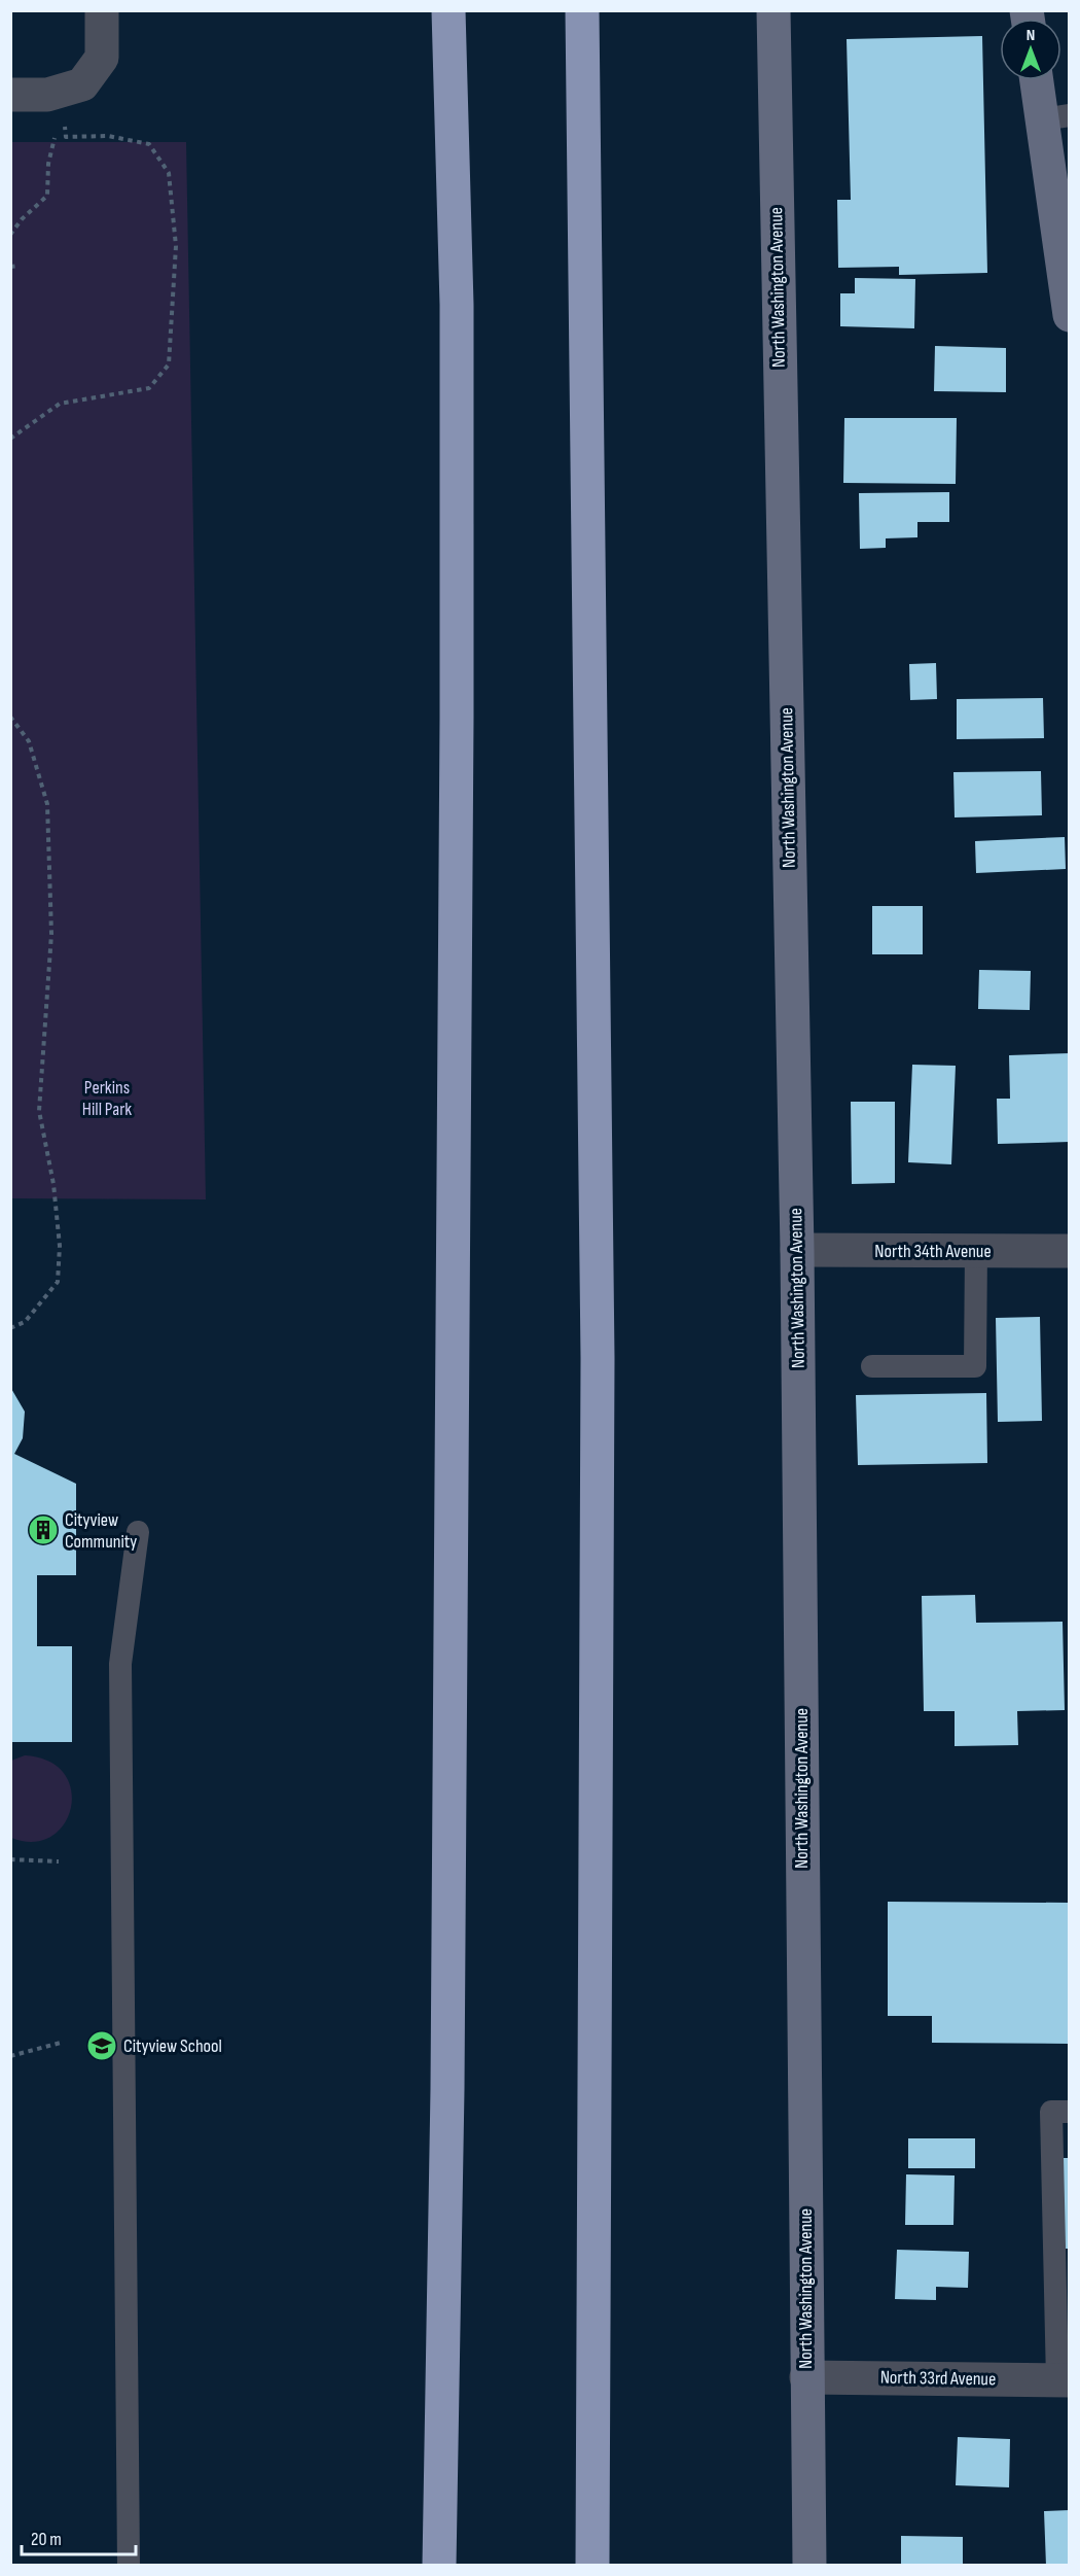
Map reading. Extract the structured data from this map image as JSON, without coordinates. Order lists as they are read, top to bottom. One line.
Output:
{"streets":{"street":["North Washington Avenue","North 34th Avenue","North 33rd Avenue"]},"crossings":[["North Washington Avenue","North 34th Avenue"],["North Washington Avenue","North 33rd Avenue"]],"parks":["Perkins Hill Park"],"places":{"building":["Cityview Community"],"school or university":["Cityview School"]},"scale_bar":"20 m","north":"top"}
